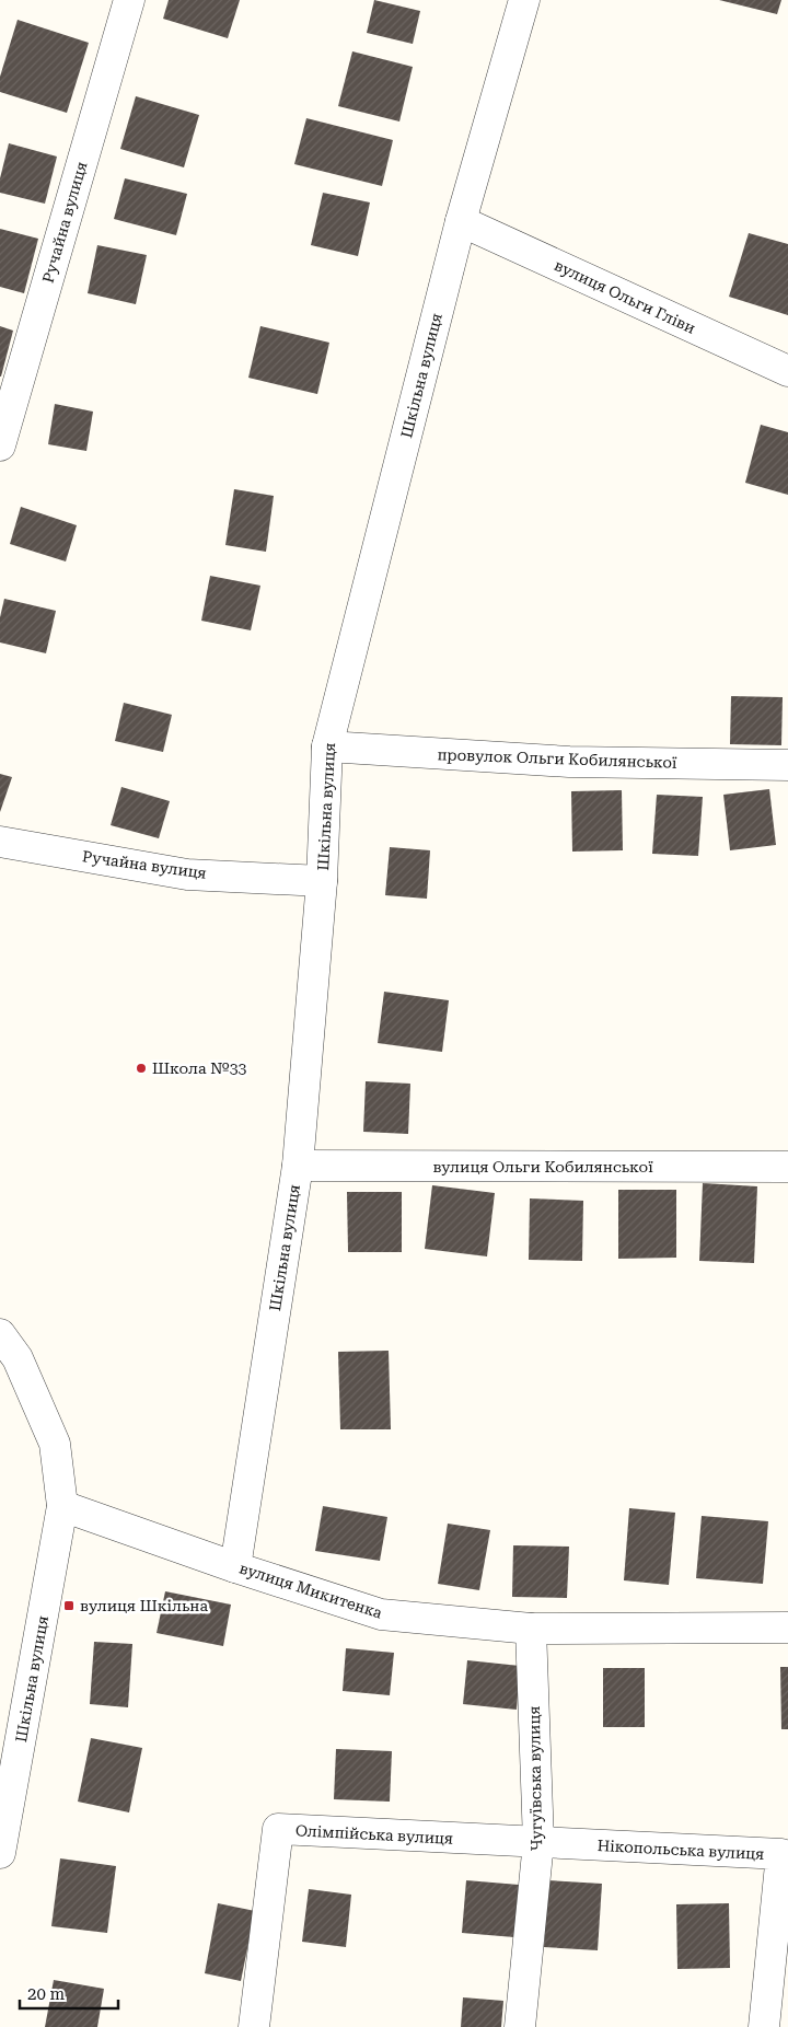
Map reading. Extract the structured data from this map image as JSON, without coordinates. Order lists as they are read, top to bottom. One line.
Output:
{"streets":{"street":["Ручайна вулиця","вулиця Ольги Гліви","Шкільна вулиця","провулок Ольги Кобилянської","вулиця Ольги Кобилянської","вулиця Микитенка","Чугуївська вулиця","Олімпійська вулиця","Нікопольська вулиця"]},"crossings":[["Ручайна вулиця","Шкільна вулиця"],["вулиця Ольги Гліви","Шкільна вулиця"],["Шкільна вулиця","провулок Ольги Кобилянської"],["Шкільна вулиця","вулиця Ольги Кобилянської"],["Шкільна вулиця","вулиця Микитенка"],["вулиця Микитенка","Чугуївська вулиця"],["Чугуївська вулиця","Олімпійська вулиця"],["Чугуївська вулиця","Нікопольська вулиця"],["Олімпійська вулиця","Нікопольська вулиця"]],"places":{"other":["Школа №33"],"transit":["вулиця Шкільна"]},"scale_bar":"20 m"}
